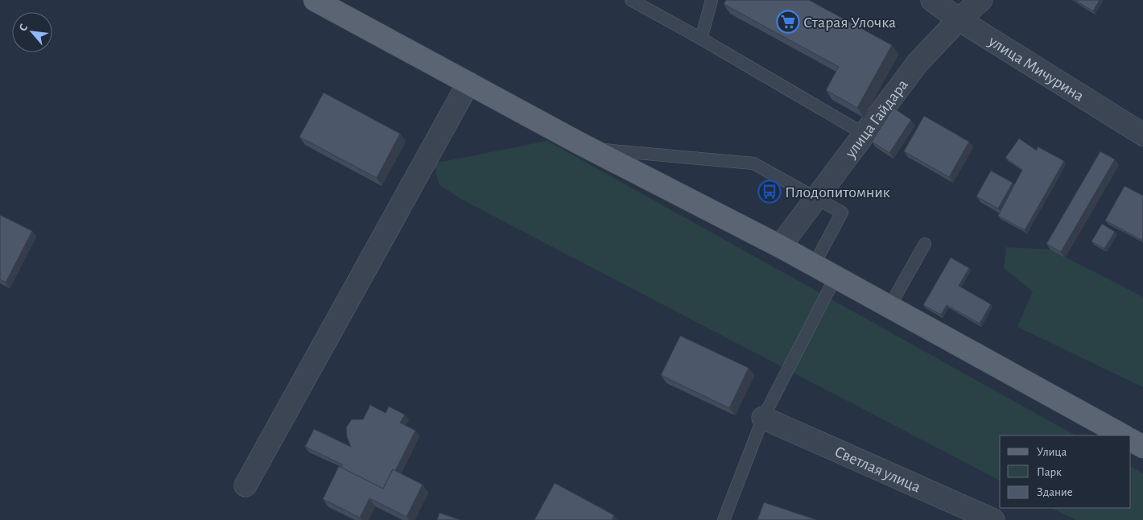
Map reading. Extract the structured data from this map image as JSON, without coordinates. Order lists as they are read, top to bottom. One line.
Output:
{"streets":{"street":["улица Мичурина","улица Гайдара","Светлая улица"]},"crossings":[["улица Мичурина","улица Гайдара"]],"places":{"supermarket":["Старая Улочка"],"bus stop":["Плодопитомник"]},"legend":["Улица","Парк","Здание"],"north":"top left"}
